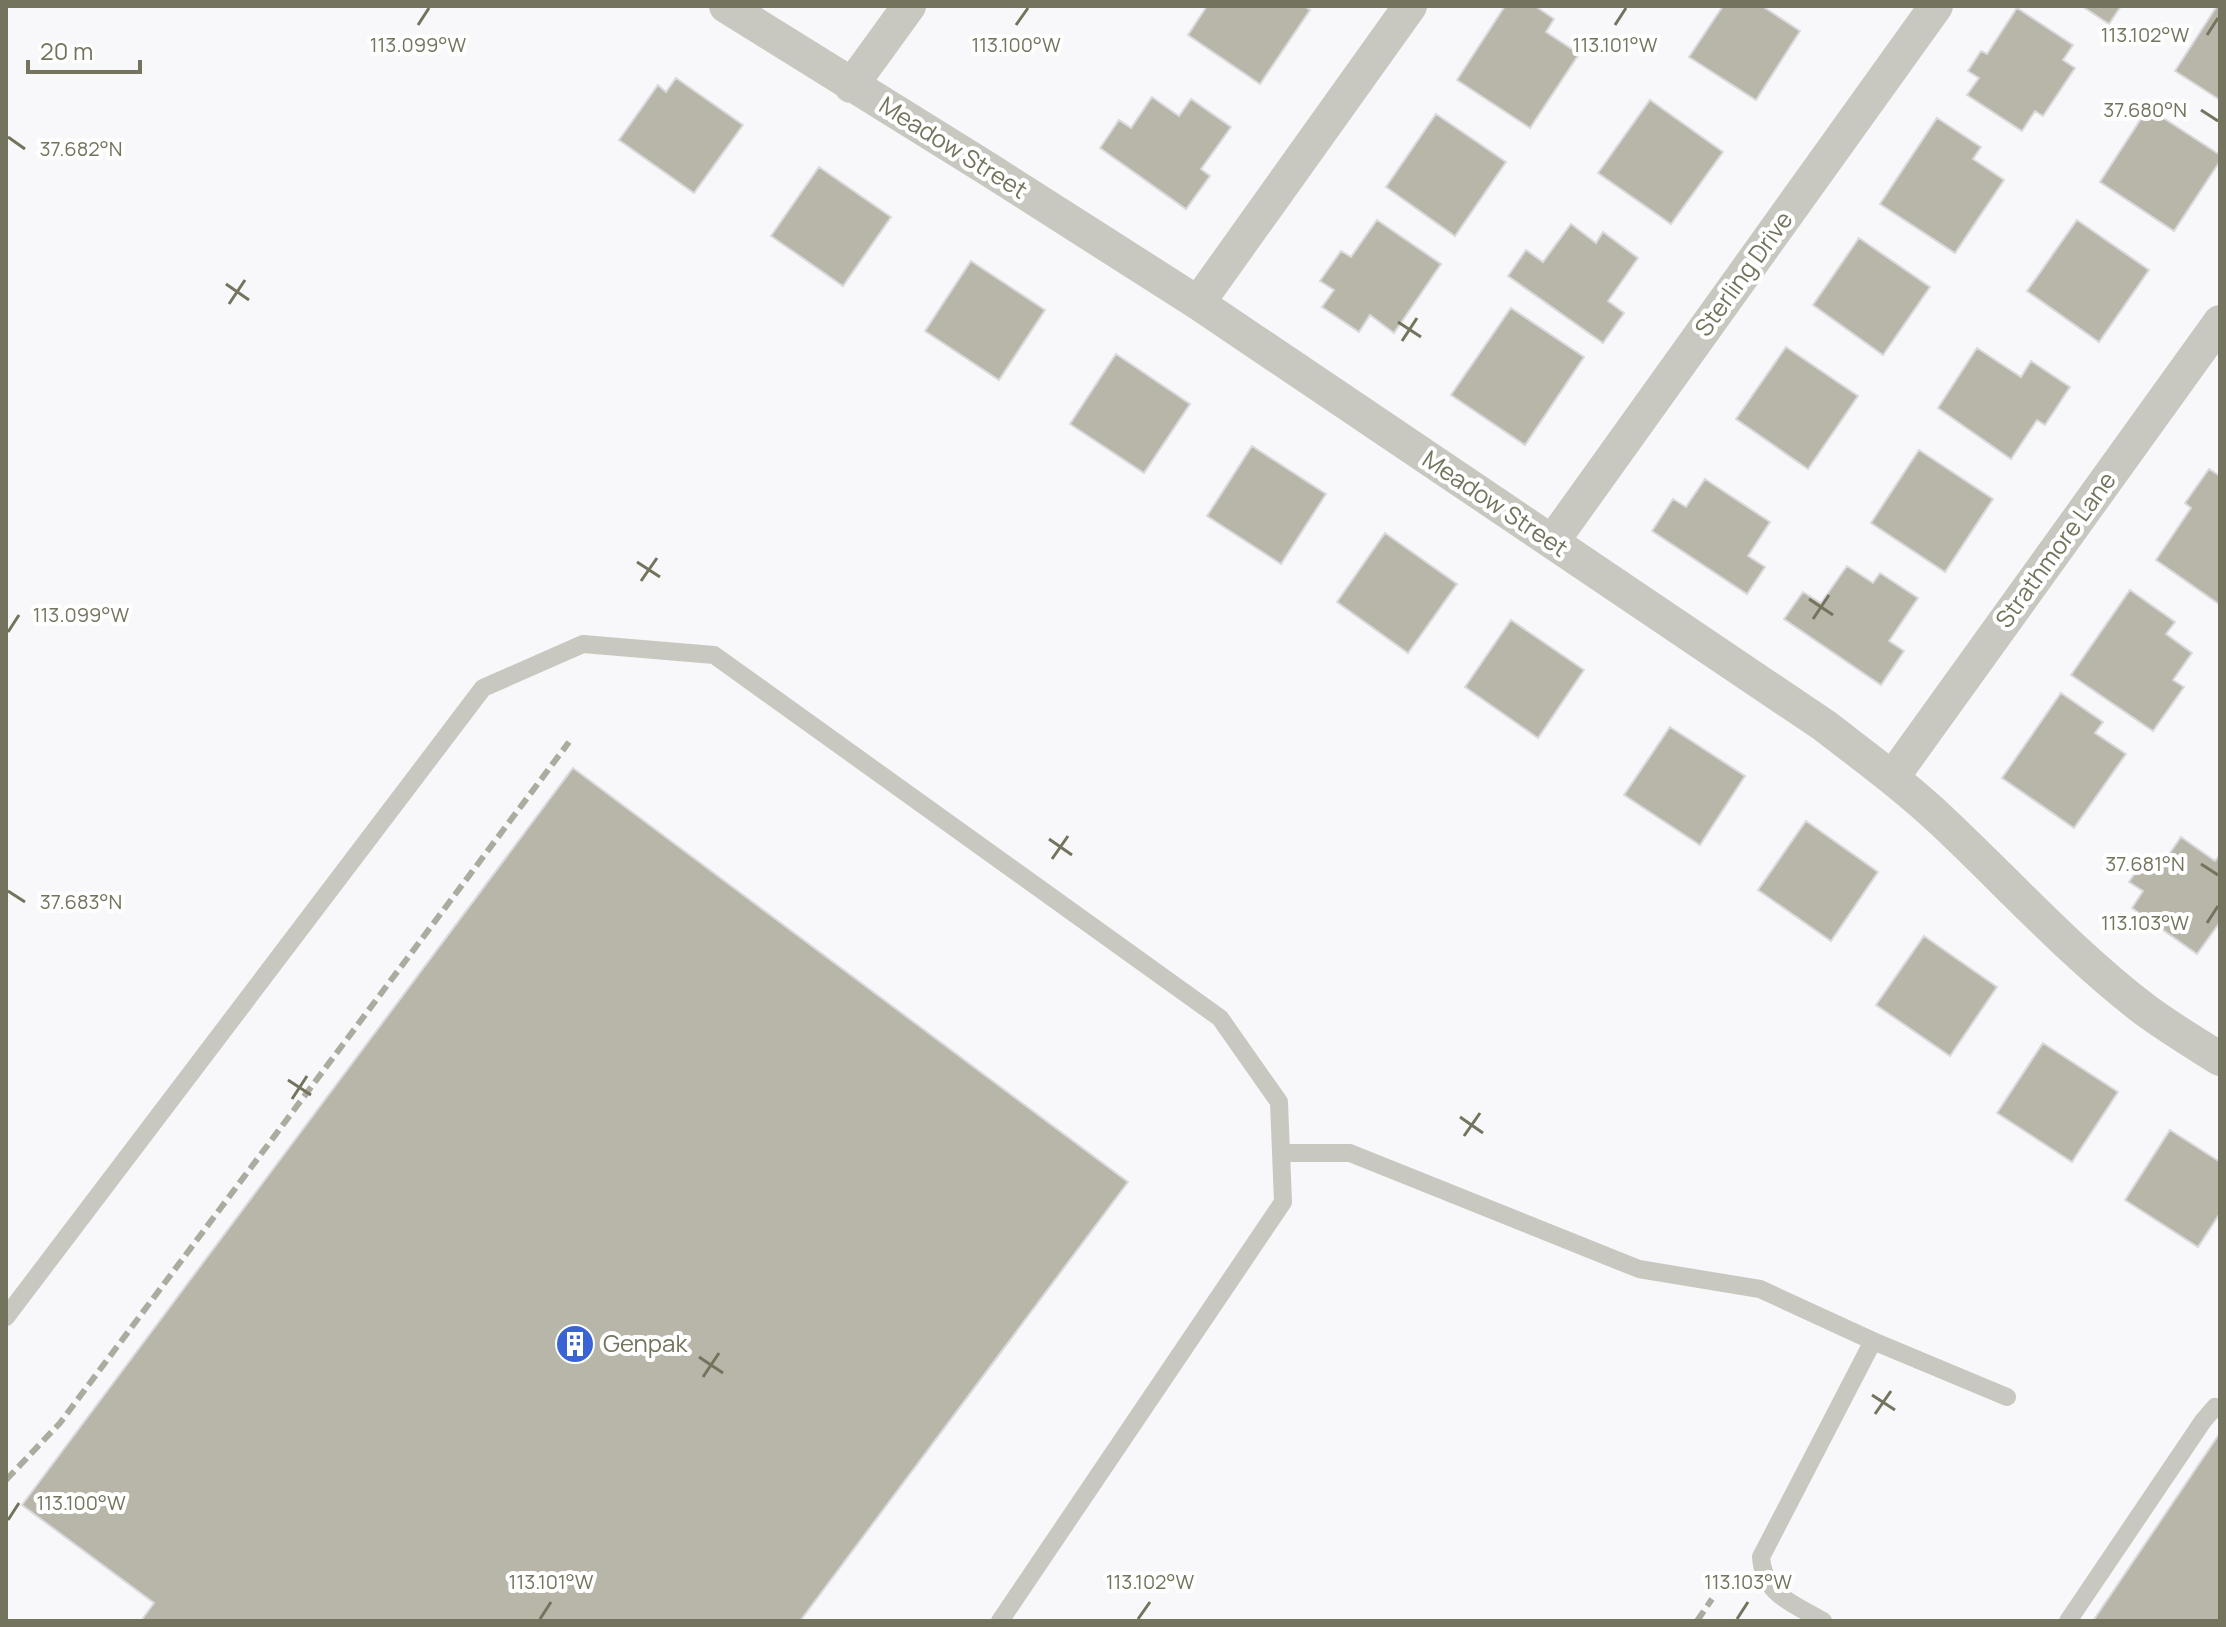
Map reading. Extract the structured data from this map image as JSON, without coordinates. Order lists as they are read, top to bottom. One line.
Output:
{"streets":{"street":["Meadow Street","Sterling Drive","Strathmore Lane"]},"crossings":[["Meadow Street","Sterling Drive"],["Meadow Street","Strathmore Lane"]],"places":{"building":["Genpak"]},"scale_bar":"20 m","coordinates":["113.102°W","113.099°W","113.100°W","113.101°W","37.680°N","37.682°N","37.681°N","37.683°N","113.103°W"]}
